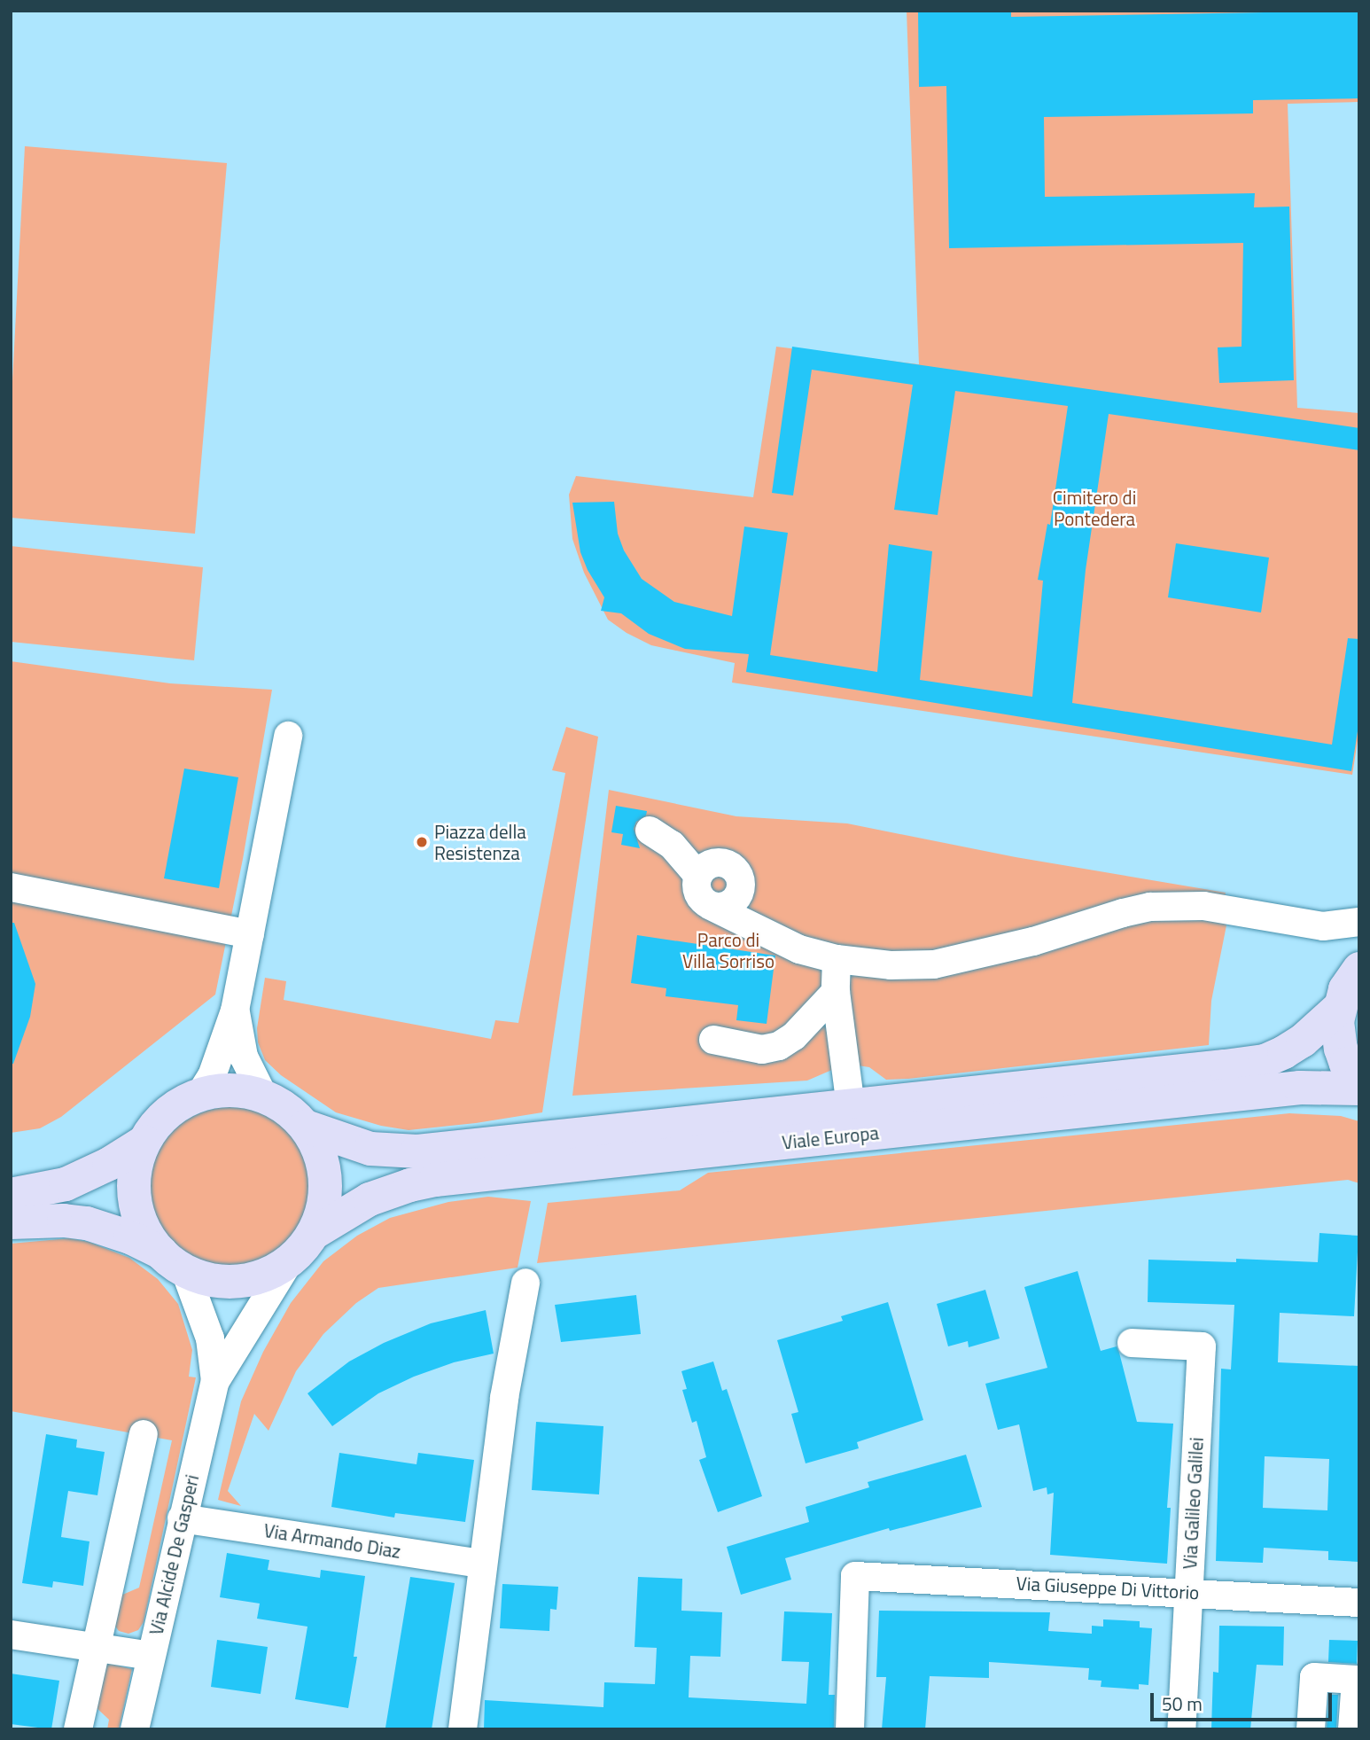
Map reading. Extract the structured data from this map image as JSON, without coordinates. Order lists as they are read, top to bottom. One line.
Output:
{"streets":{"main road":["Viale Europa"],"street":["Via Galileo Galilei","Via Armando Diaz","Via Alcide De Gasperi","Via Giuseppe Di Vittorio"]},"crossings":[["Viale Europa","Via Alcide De Gasperi"],["Via Galileo Galilei","Via Giuseppe Di Vittorio"],["Via Armando Diaz","Via Alcide De Gasperi"]],"parks":["Cimitero di Pontedera","Parco di Villa Sorriso"],"places":["Piazza della Resistenza"],"scale_bar":"50 m"}
